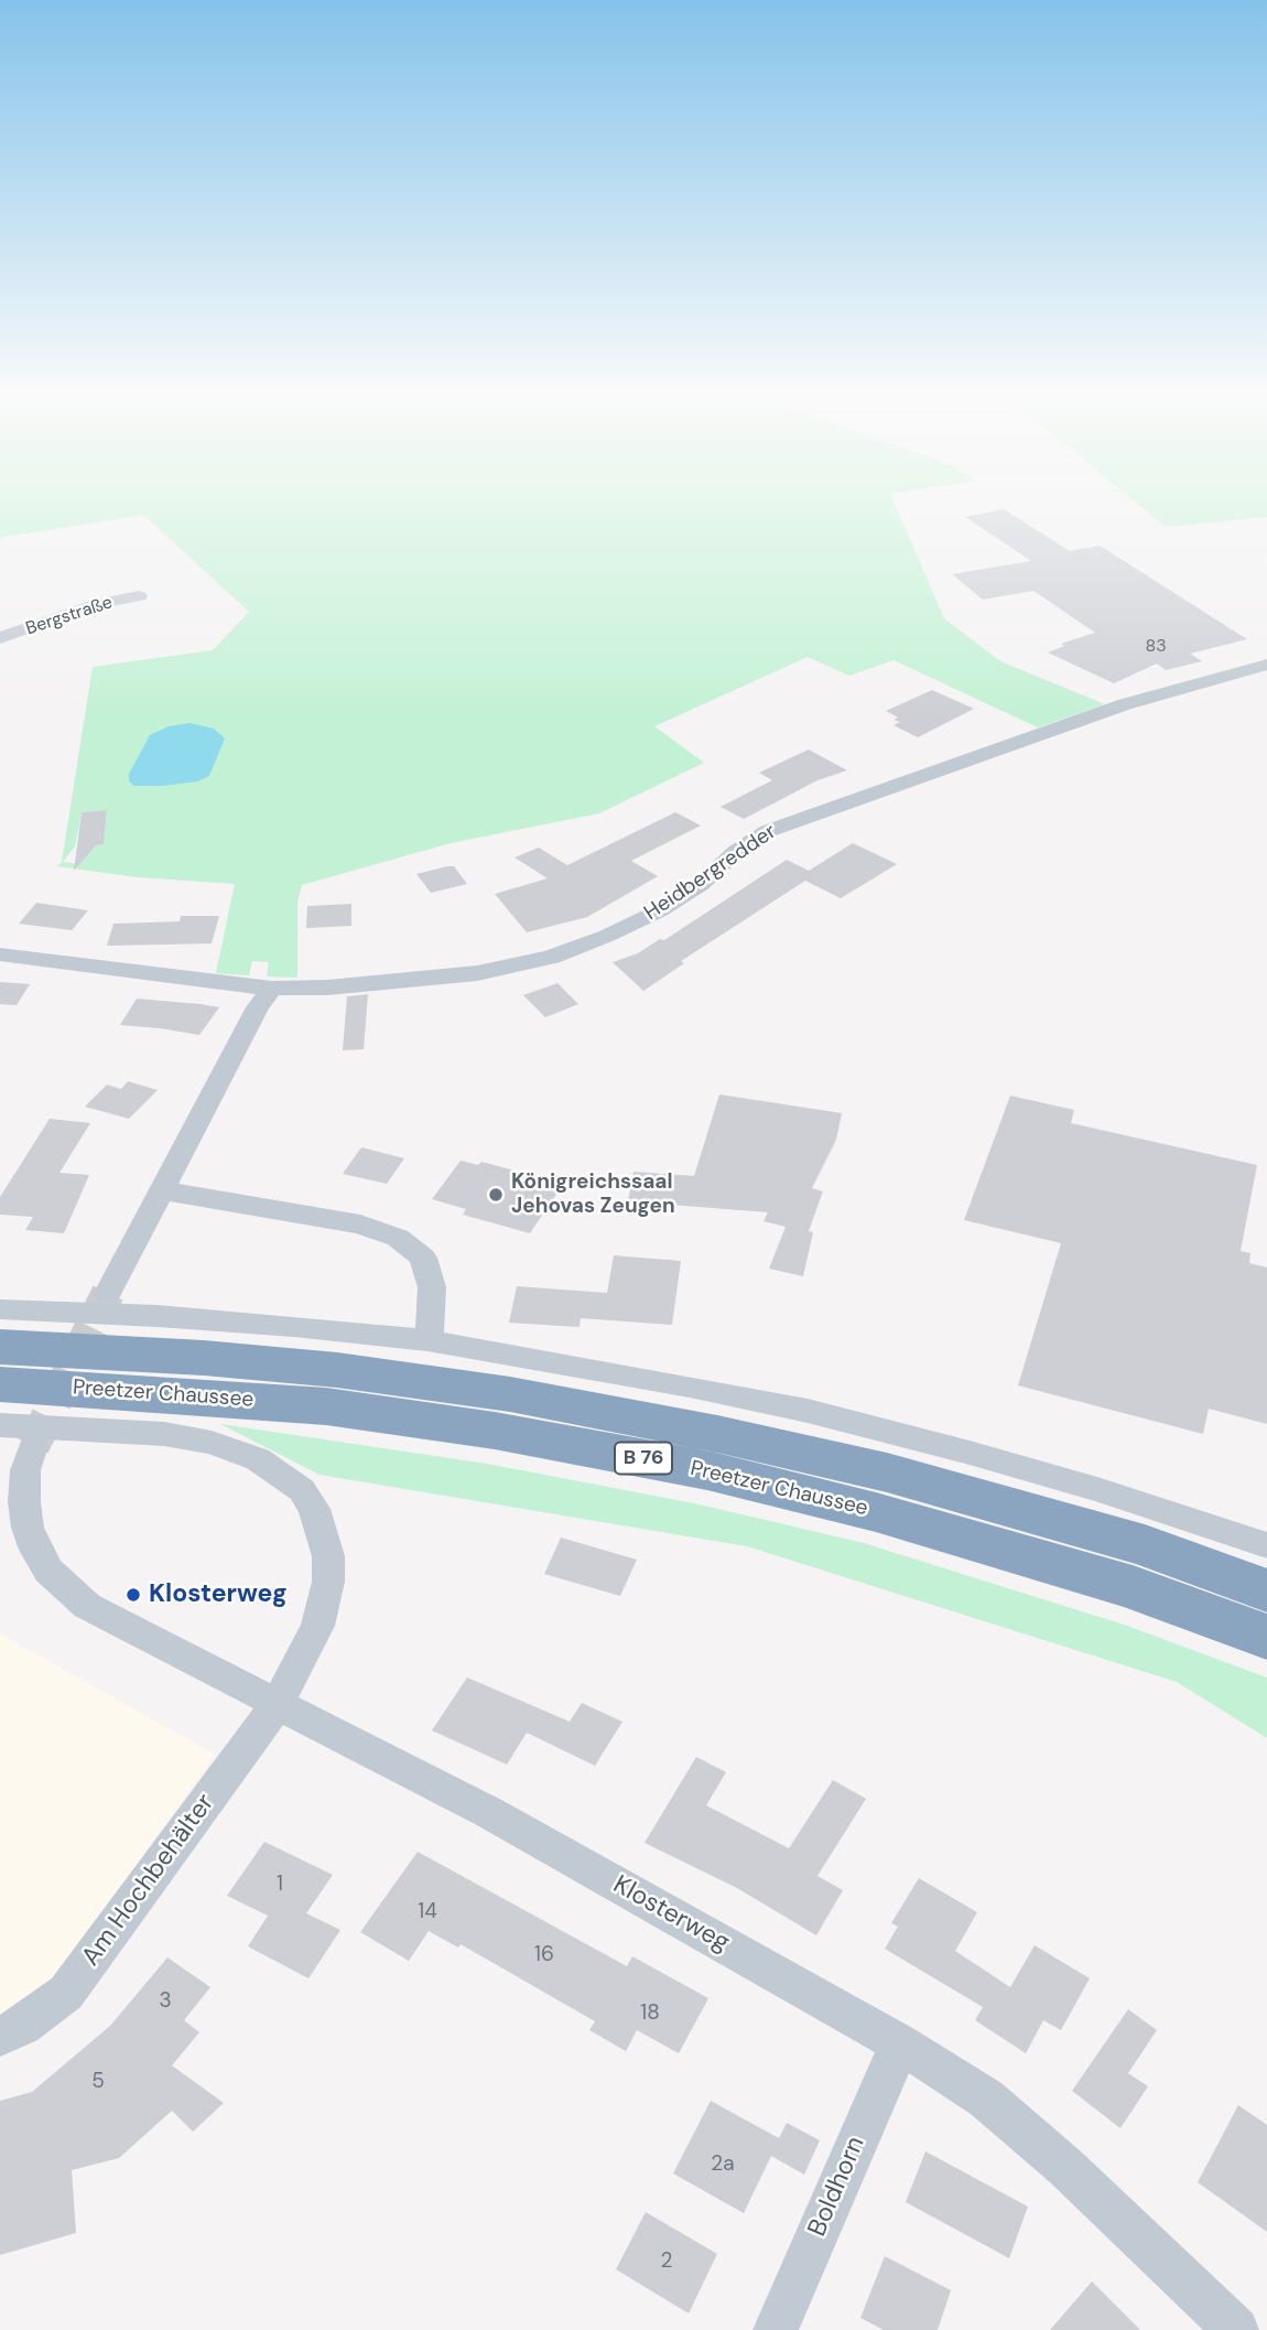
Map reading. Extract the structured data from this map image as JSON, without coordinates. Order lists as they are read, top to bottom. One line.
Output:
{"streets":{"highway":["Preetzer Chaussee","B 76"],"street":["Bergstraße","Heidbergredder","Am Hochbehälter","Klosterweg","Boldhorn"]},"crossings":[["Preetzer Chaussee","Am Hochbehälter"],["Preetzer Chaussee","Klosterweg"],["Am Hochbehälter","Klosterweg"],["Klosterweg","Boldhorn"]],"places":["Königreichssaal Jehovas Zeugen","Klosterweg"],"house_numbers":["83","1","14","16","3","18","5","2a","2"]}
